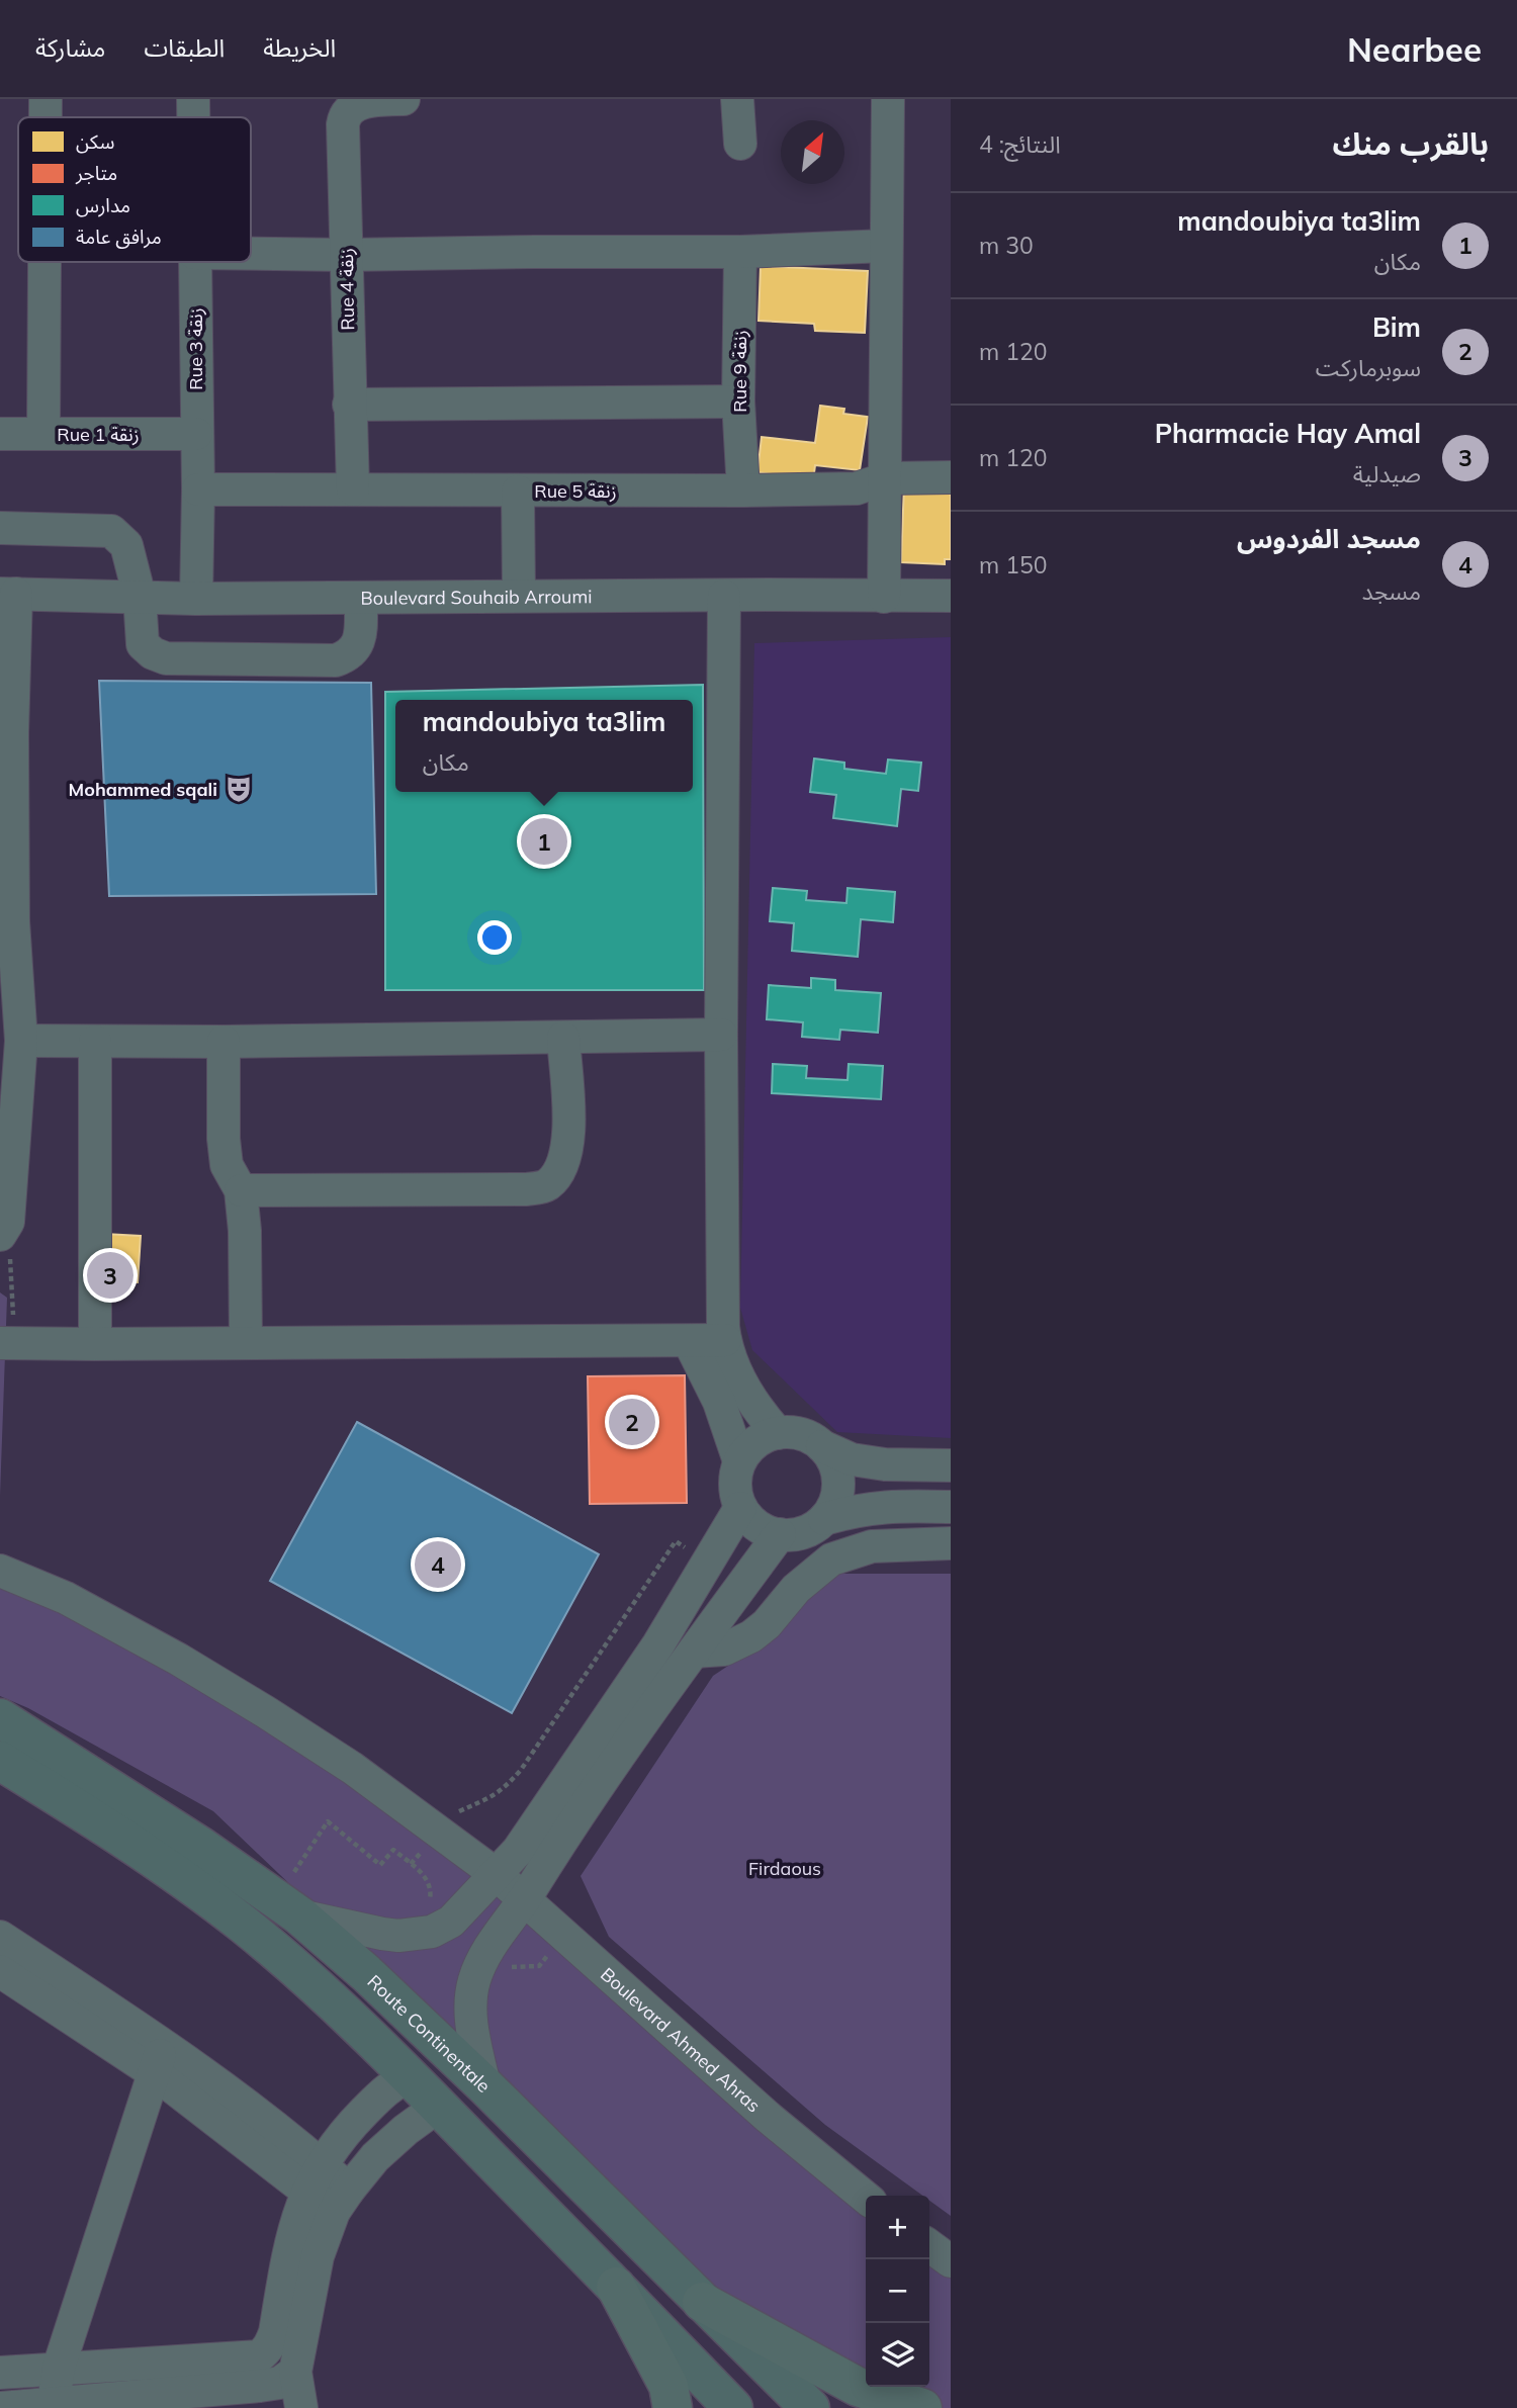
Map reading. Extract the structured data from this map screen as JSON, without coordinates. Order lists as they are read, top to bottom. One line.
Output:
{"streets":{"main road":["Route Continentale"],"street":["Rue 4 زنقة","Rue 3 زنقة","Rue 9 زنقة","Rue 1 زنقة","Rue 5 زنقة","Boulevard Souhaib Arroumi","Boulevard Ahmed Ahras"]},"crossings":[["Rue 4 زنقة","Rue 5 زنقة"],["Rue 3 زنقة","Rue 1 زنقة"],["Rue 3 زنقة","Rue 5 زنقة"],["Rue 3 زنقة","Boulevard Souhaib Arroumi"],["Rue 9 زنقة","Rue 5 زنقة"]],"parks":["Firdaous"],"places":{"theatre":["Mohammed sqali"]},"legend":["سكن","متاجر","مدارس","مرافق عامة"],"north":"top right","page":{"header":"Nearbee","nav":["الخريطة","الطبقات","مشاركة"],"heading":["بالقرب منك","النتائج: 4"],"list":[{"mark":"1","name":"mandoubiya ta3lim","note":"مكان","value":"30 m"},{"mark":"2","name":"Bim","note":"سوبرماركت","value":"120 m"},{"mark":"3","name":"Pharmacie Hay Amal","note":"صيدلية","value":"120 m"},{"mark":"4","name":"مسجد الفردوس","note":"مسجد","value":"150 m"}],"popup":["mandoubiya ta3lim","مكان"],"pins":["1","3","2","4"],"map_buttons":["+","−"]}}
